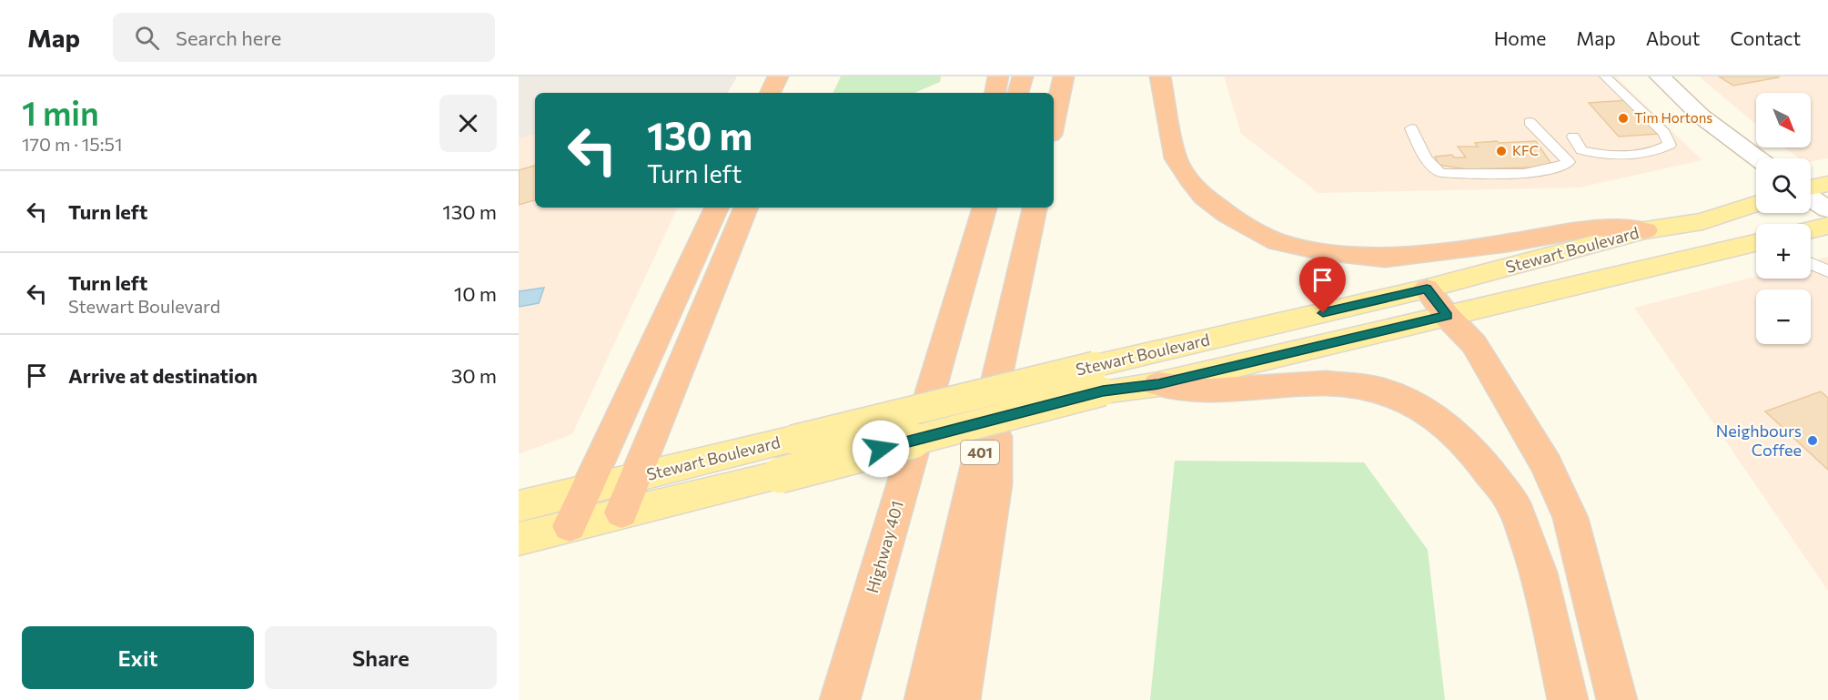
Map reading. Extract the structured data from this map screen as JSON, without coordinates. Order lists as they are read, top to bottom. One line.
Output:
{"streets":{"highway":["401","Highway 401"],"main road":["Stewart Boulevard"]},"places":["Tim Hortons","KFC","Neighbours Coffee"],"north":"bottom right","page":{"header":"Map","search":"Search here","nav":["Home","Map","About","Contact"],"heading":["1 min","170 m · 15:51"],"map_buttons":["+","−"],"turn":["130 m","Turn left"],"list":[{"name":"Turn left","value":"130 m"},{"name":"Turn left","note":"Stewart Boulevard","value":"10 m"},{"name":"Arrive at destination","value":"30 m"}],"buttons":["Exit","Share"]}}
